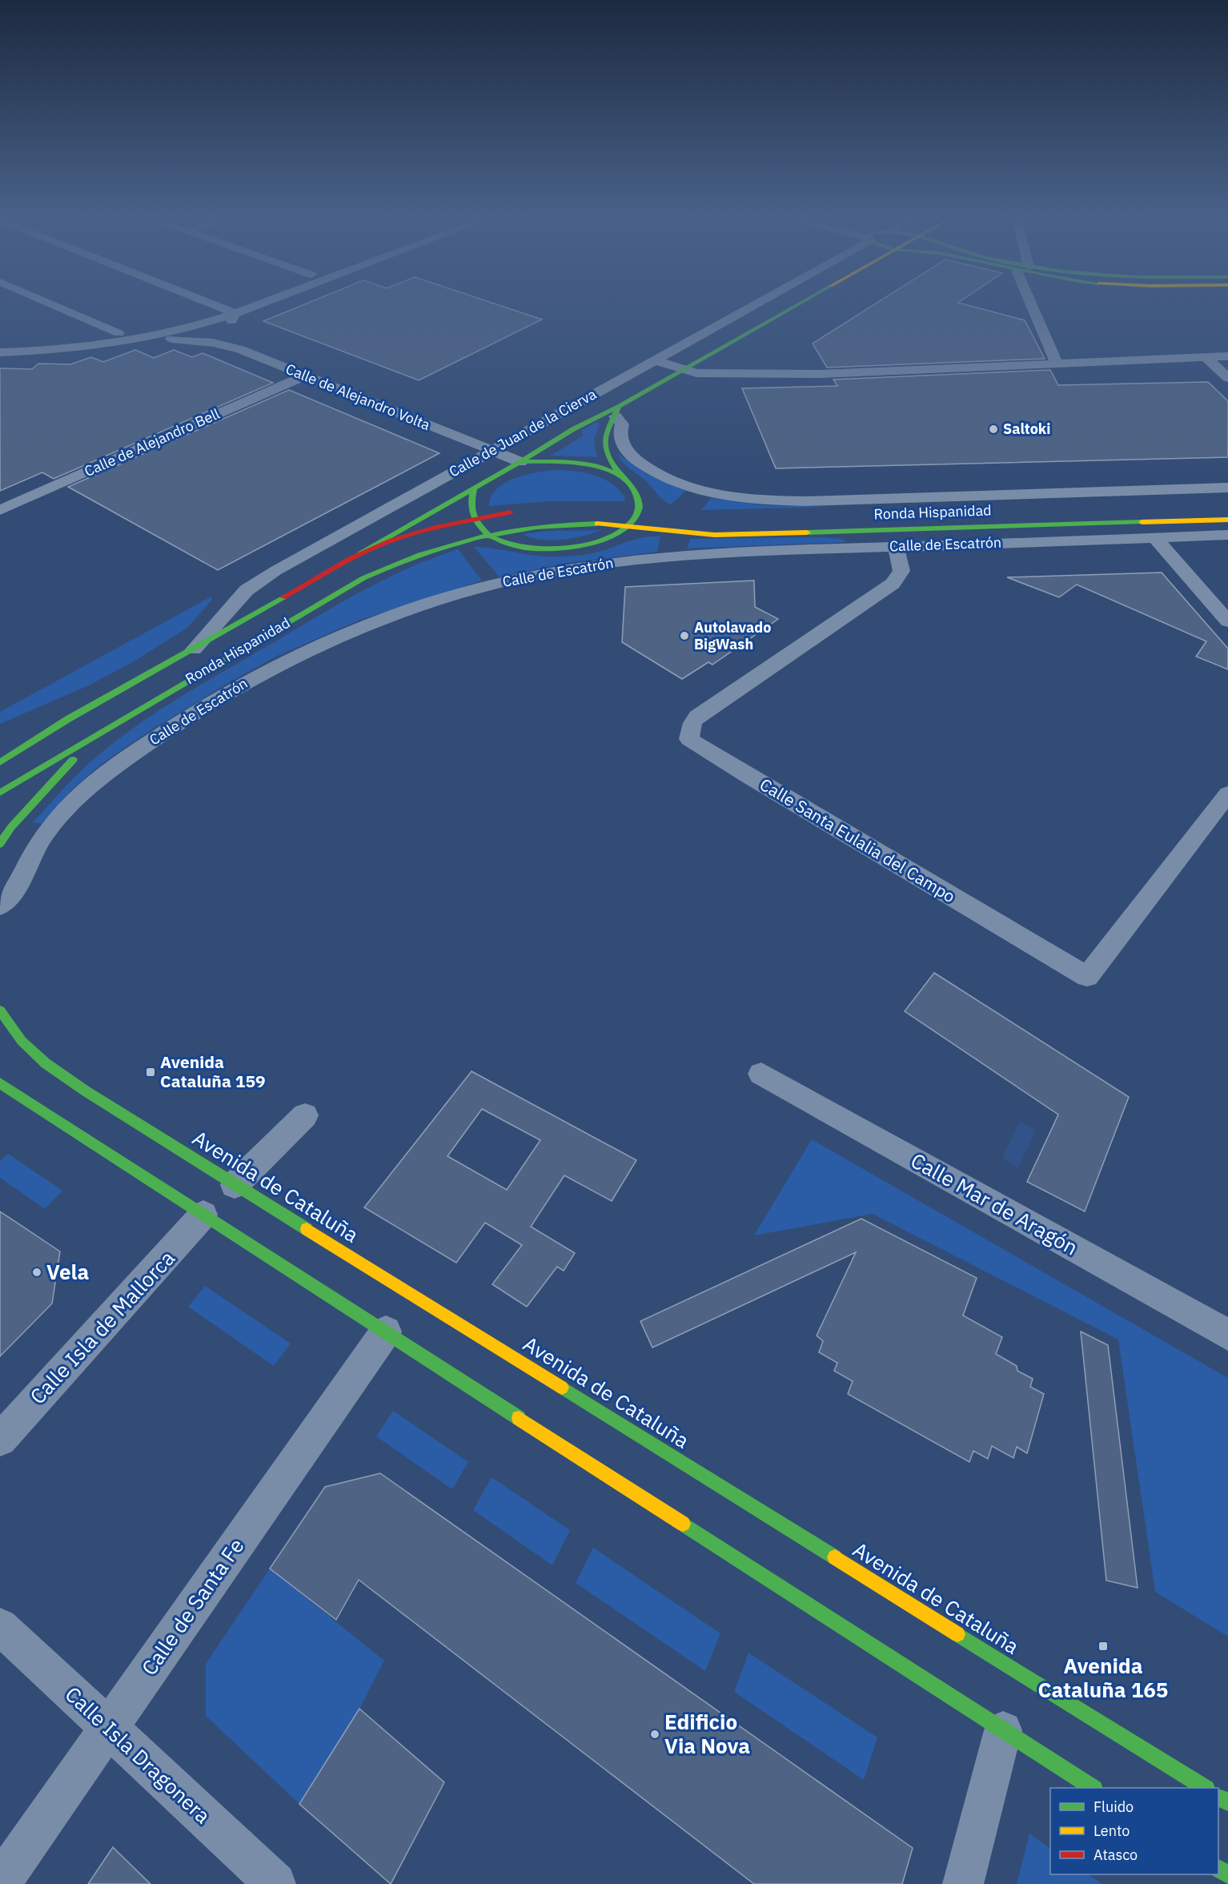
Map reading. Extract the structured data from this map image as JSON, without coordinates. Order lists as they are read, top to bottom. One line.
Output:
{"streets":{"main road":["Ronda Hispanidad","Avenida de Cataluña"],"street":["Calle de Alejandro Volta","Calle de Juan de la Cierva","Calle de Alejandro Bell","Calle de Escatrón","Calle Santa Eulalia del Campo","Calle Mar de Aragón","Calle Isla de Mallorca","Calle de Santa Fe","Calle Isla Dragonera"]},"crossings":[["Calle de Alejandro Volta","Calle de Juan de la Cierva"],["Calle de Alejandro Volta","Calle de Alejandro Bell"],["Calle de Juan de la Cierva","Ronda Hispanidad"],["Ronda Hispanidad","Calle de Escatrón"],["Calle de Escatrón","Calle Santa Eulalia del Campo"],["Calle de Santa Fe","Calle Isla Dragonera"]],"places":{"other":["Saltoki","Autolavado BigWash","Vela","Edificio Via Nova"],"transit":["Avenida Cataluña 159","Avenida Cataluña 165"]},"legend":["Fluido","Lento","Atasco"]}
